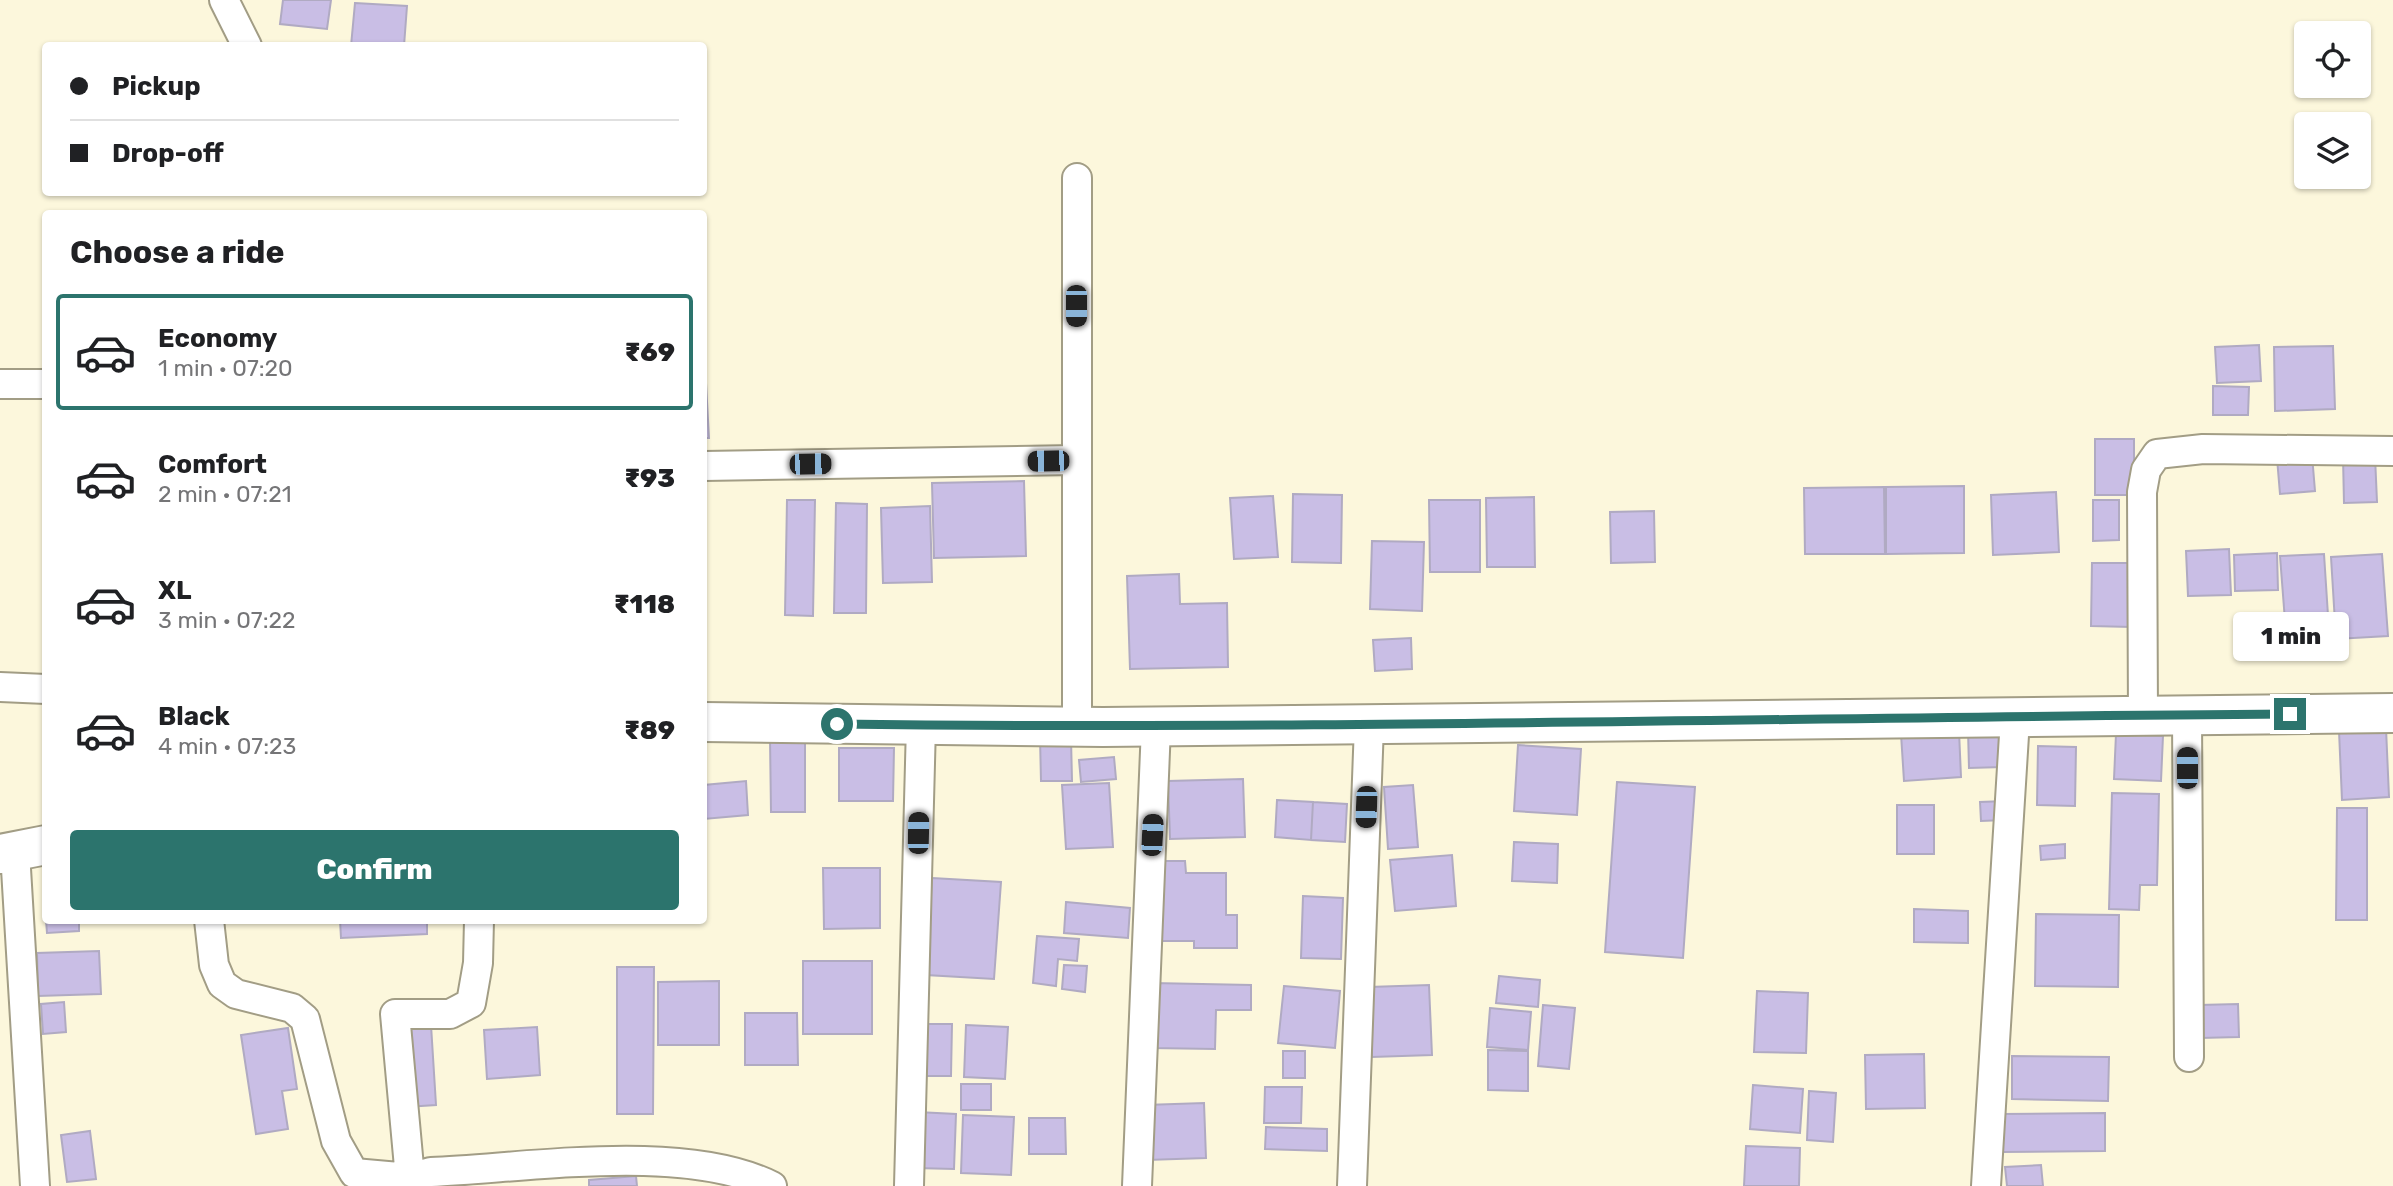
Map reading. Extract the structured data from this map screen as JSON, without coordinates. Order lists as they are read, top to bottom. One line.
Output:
{"page":{"banner":["Pickup","Drop-off"],"heading":"Choose a ride","list":[{"name":"Economy","note":"1 min · 07:20","value":"₹69"},{"name":"Comfort","note":"2 min · 07:21","value":"₹93"},{"name":"XL","note":"3 min · 07:22","value":"₹118"},{"name":"Black","note":"4 min · 07:23","value":"₹89"}],"bubble":"1 min","buttons":"Confirm"}}
